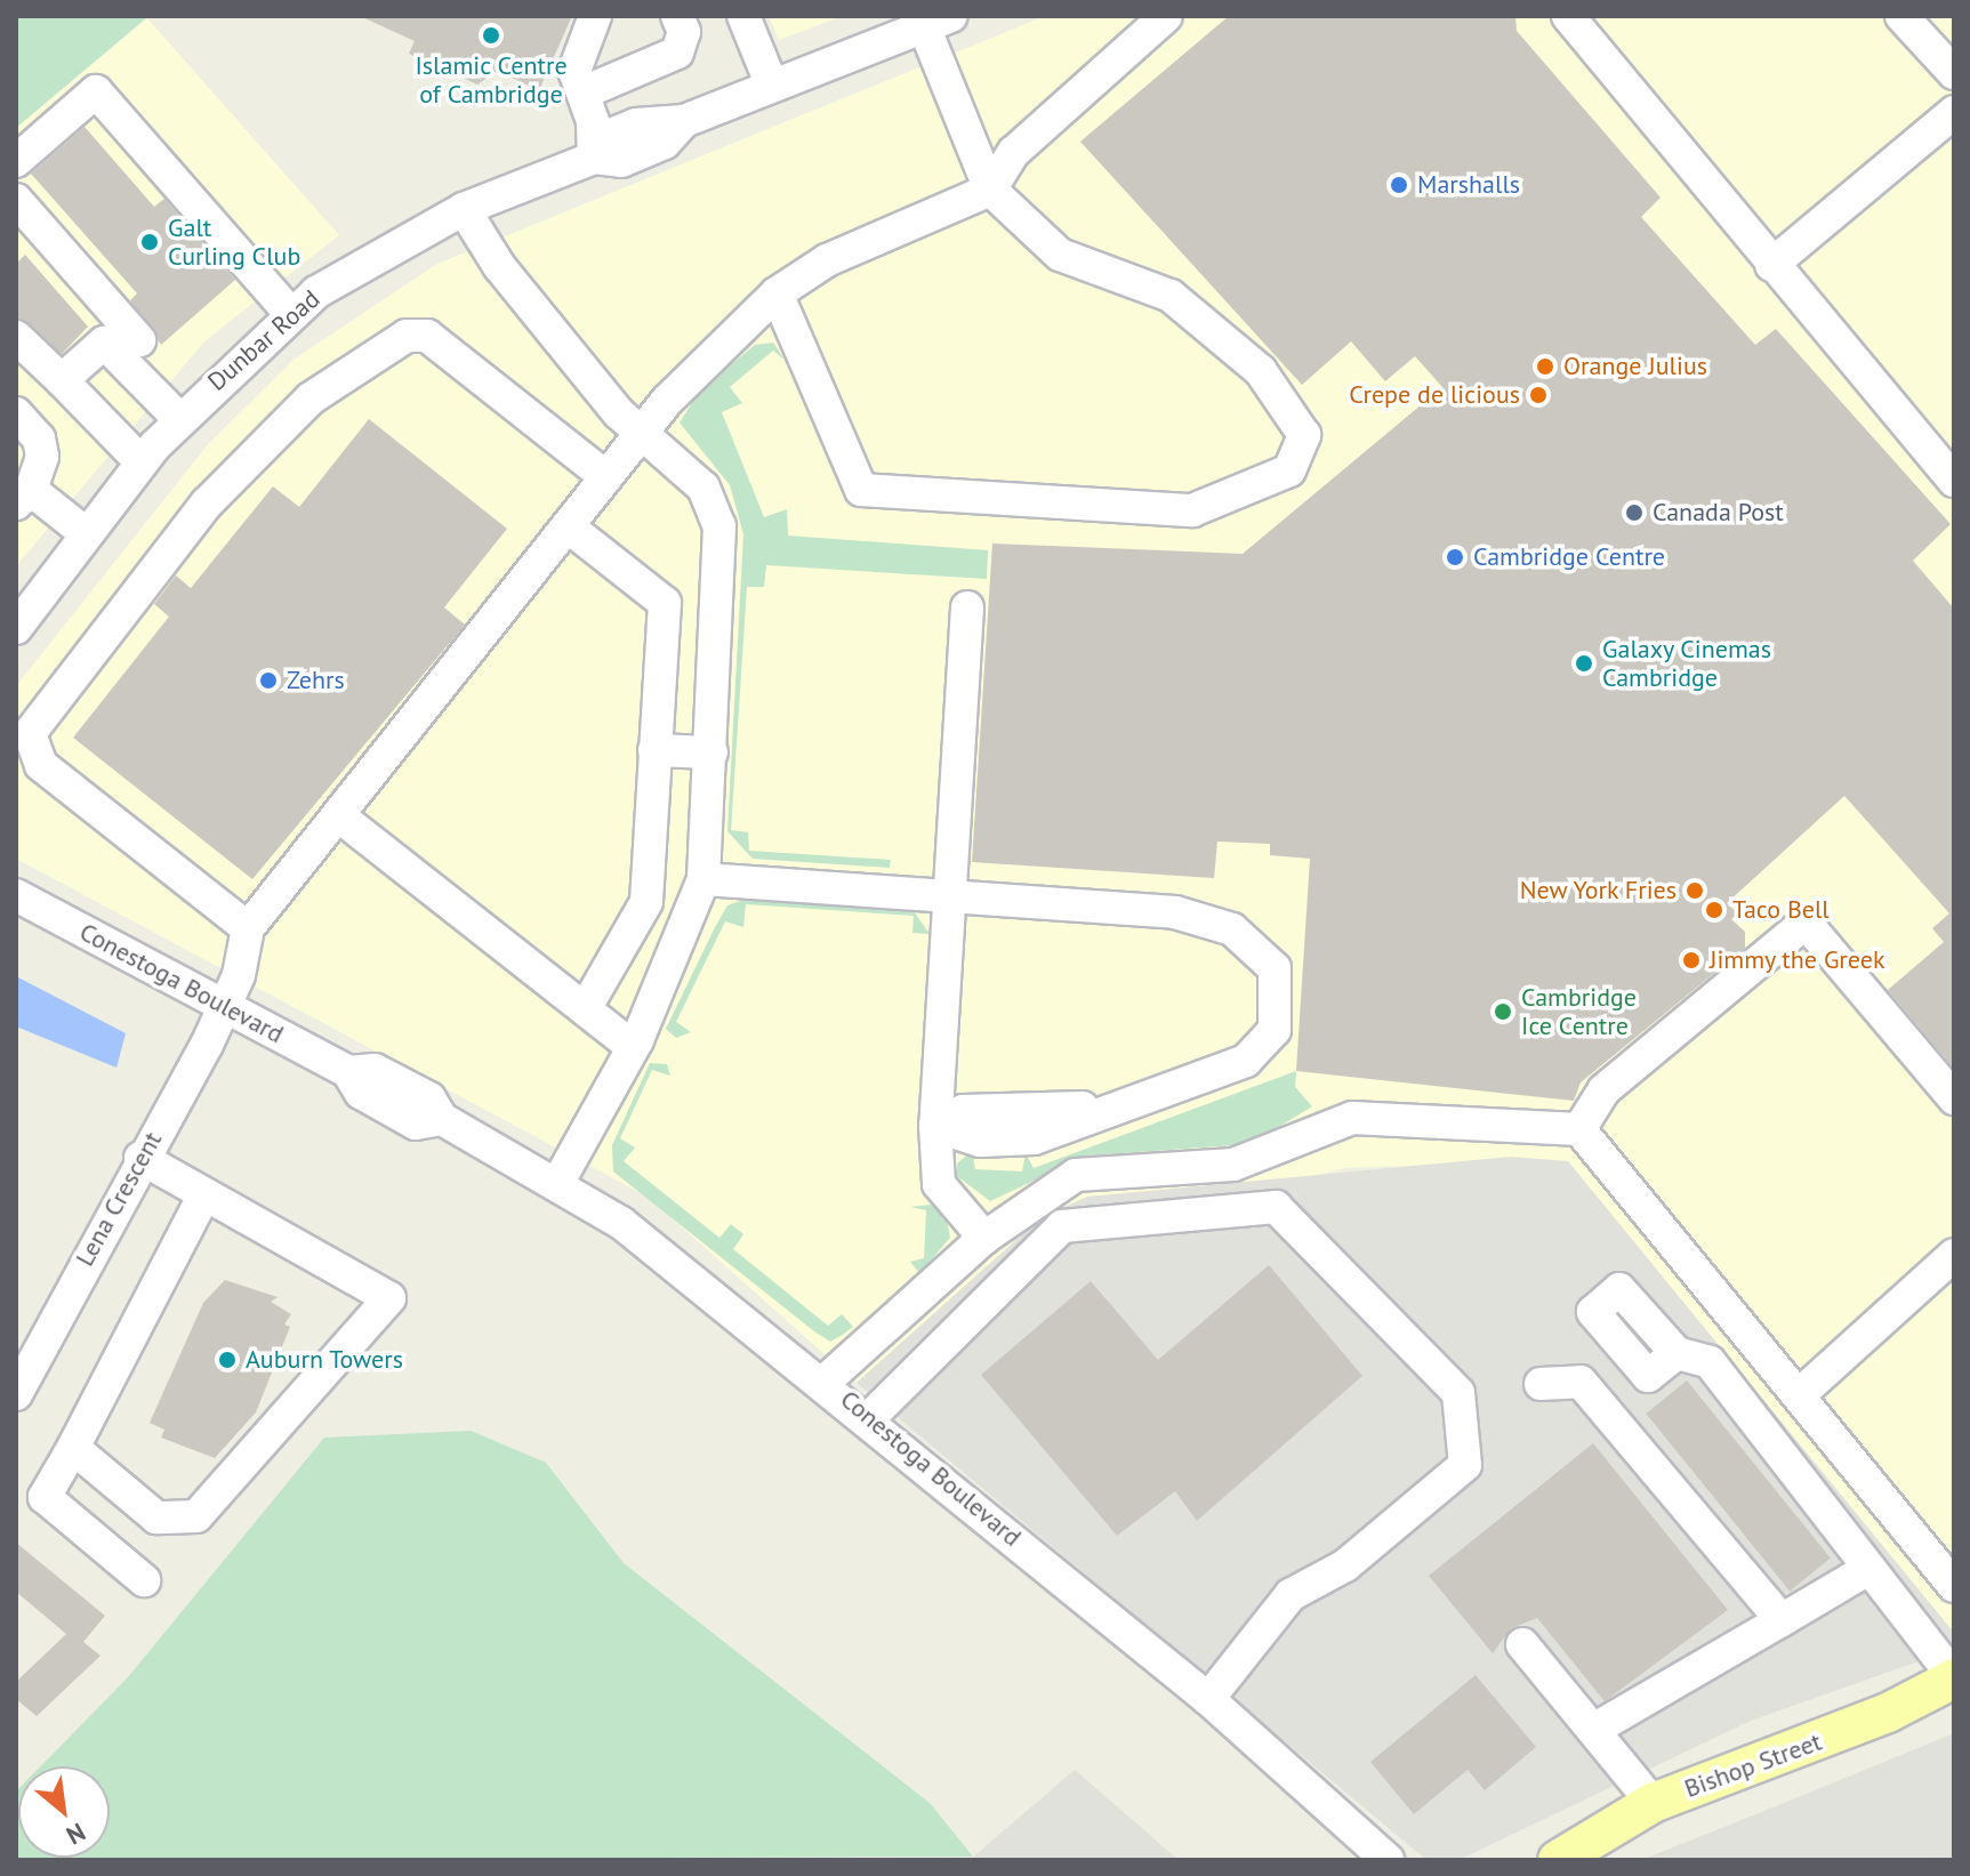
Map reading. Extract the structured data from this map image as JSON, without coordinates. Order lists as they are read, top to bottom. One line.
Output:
{"streets":{"main road":["Bishop Street"],"street":["Dunbar Road","Conestoga Boulevard","Lena Crescent"]},"crossings":[["Conestoga Boulevard","Lena Crescent"]],"places":["Islamic Centre of Cambridge","Marshalls","Galt Curling Club","Orange Julius","Crepe de licious","Canada Post","Cambridge Centre","Galaxy Cinemas Cambridge","Zehrs","New York Fries","Taco Bell","Jimmy the Greek","Cambridge Ice Centre","Auburn Towers"],"north":"bottom right"}
